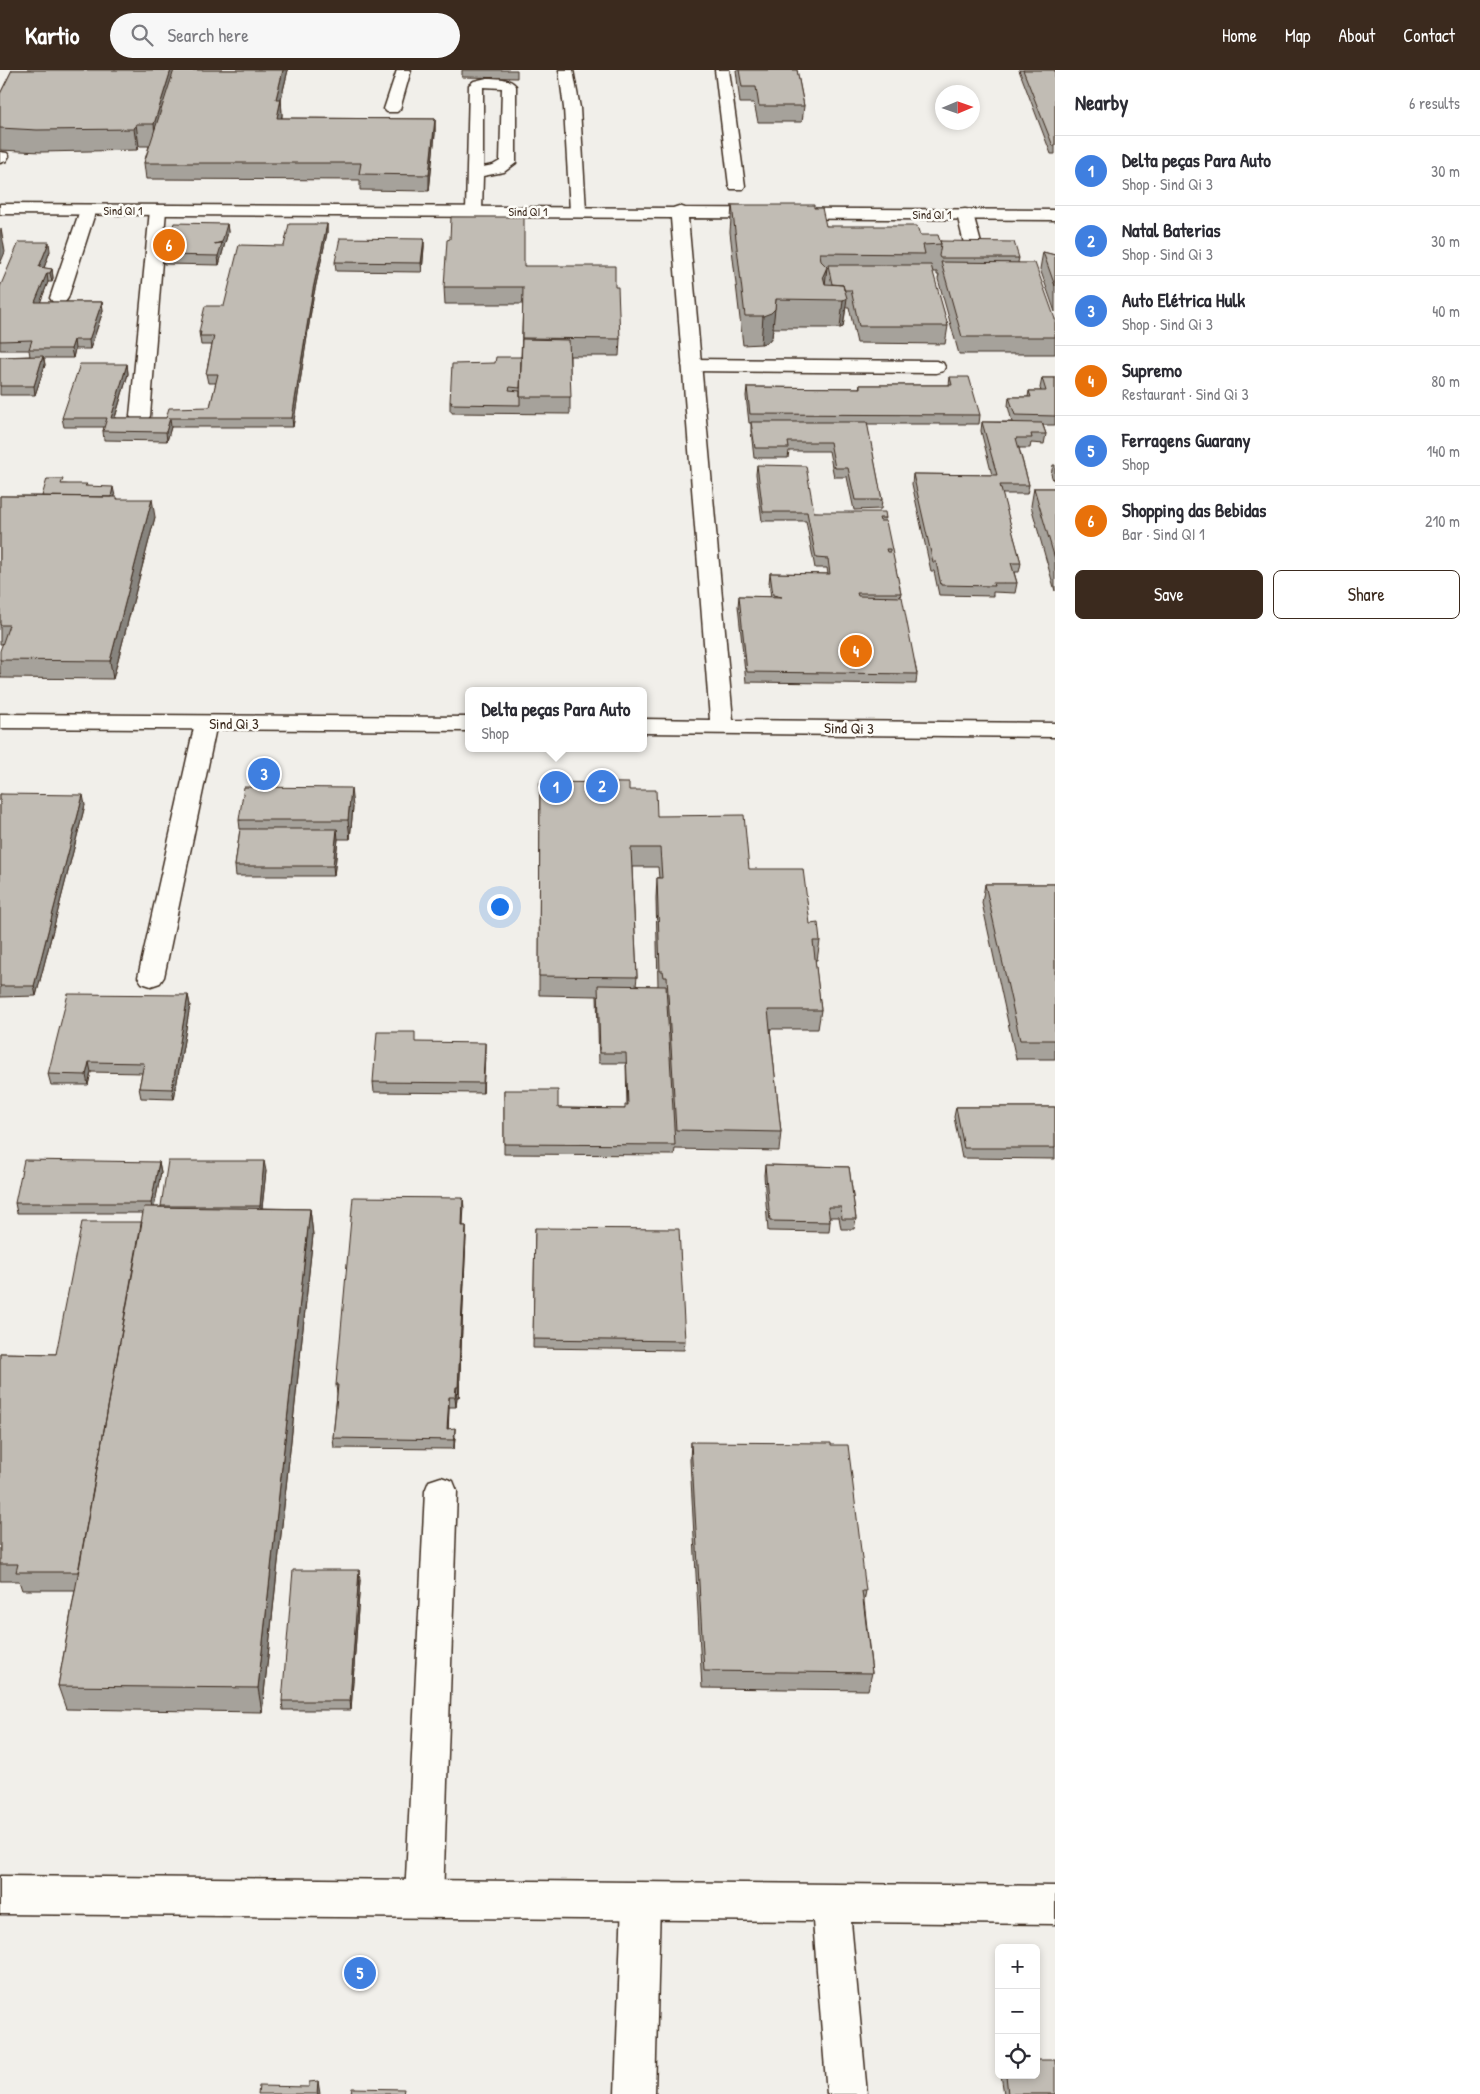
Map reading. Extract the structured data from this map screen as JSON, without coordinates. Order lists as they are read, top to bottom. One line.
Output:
{"streets":{"street":["Sind QI 1","Sind Qi 3"]},"north":"right","page":{"header":"Kartio","search":"Search here","nav":["Home","Map","About","Contact"],"heading":["Nearby","6 results"],"list":[{"mark":"1","name":"Delta peças Para Auto","note":"Shop · Sind Qi 3","value":"30 m"},{"mark":"2","name":"Natal Baterias","note":"Shop · Sind Qi 3","value":"30 m"},{"mark":"3","name":"Auto Elétrica Hulk","note":"Shop · Sind Qi 3","value":"40 m"},{"mark":"4","name":"Supremo","note":"Restaurant · Sind Qi 3","value":"80 m"},{"mark":"5","name":"Ferragens Guarany","note":"Shop","value":"140 m"},{"mark":"6","name":"Shopping das Bebidas","note":"Bar · Sind QI 1","value":"210 m"}],"pins":["6","4","3","2","1","5"],"buttons":["Save","Share"],"popup":["Delta peças Para Auto","Shop"],"map_buttons":["+","−"]}}
